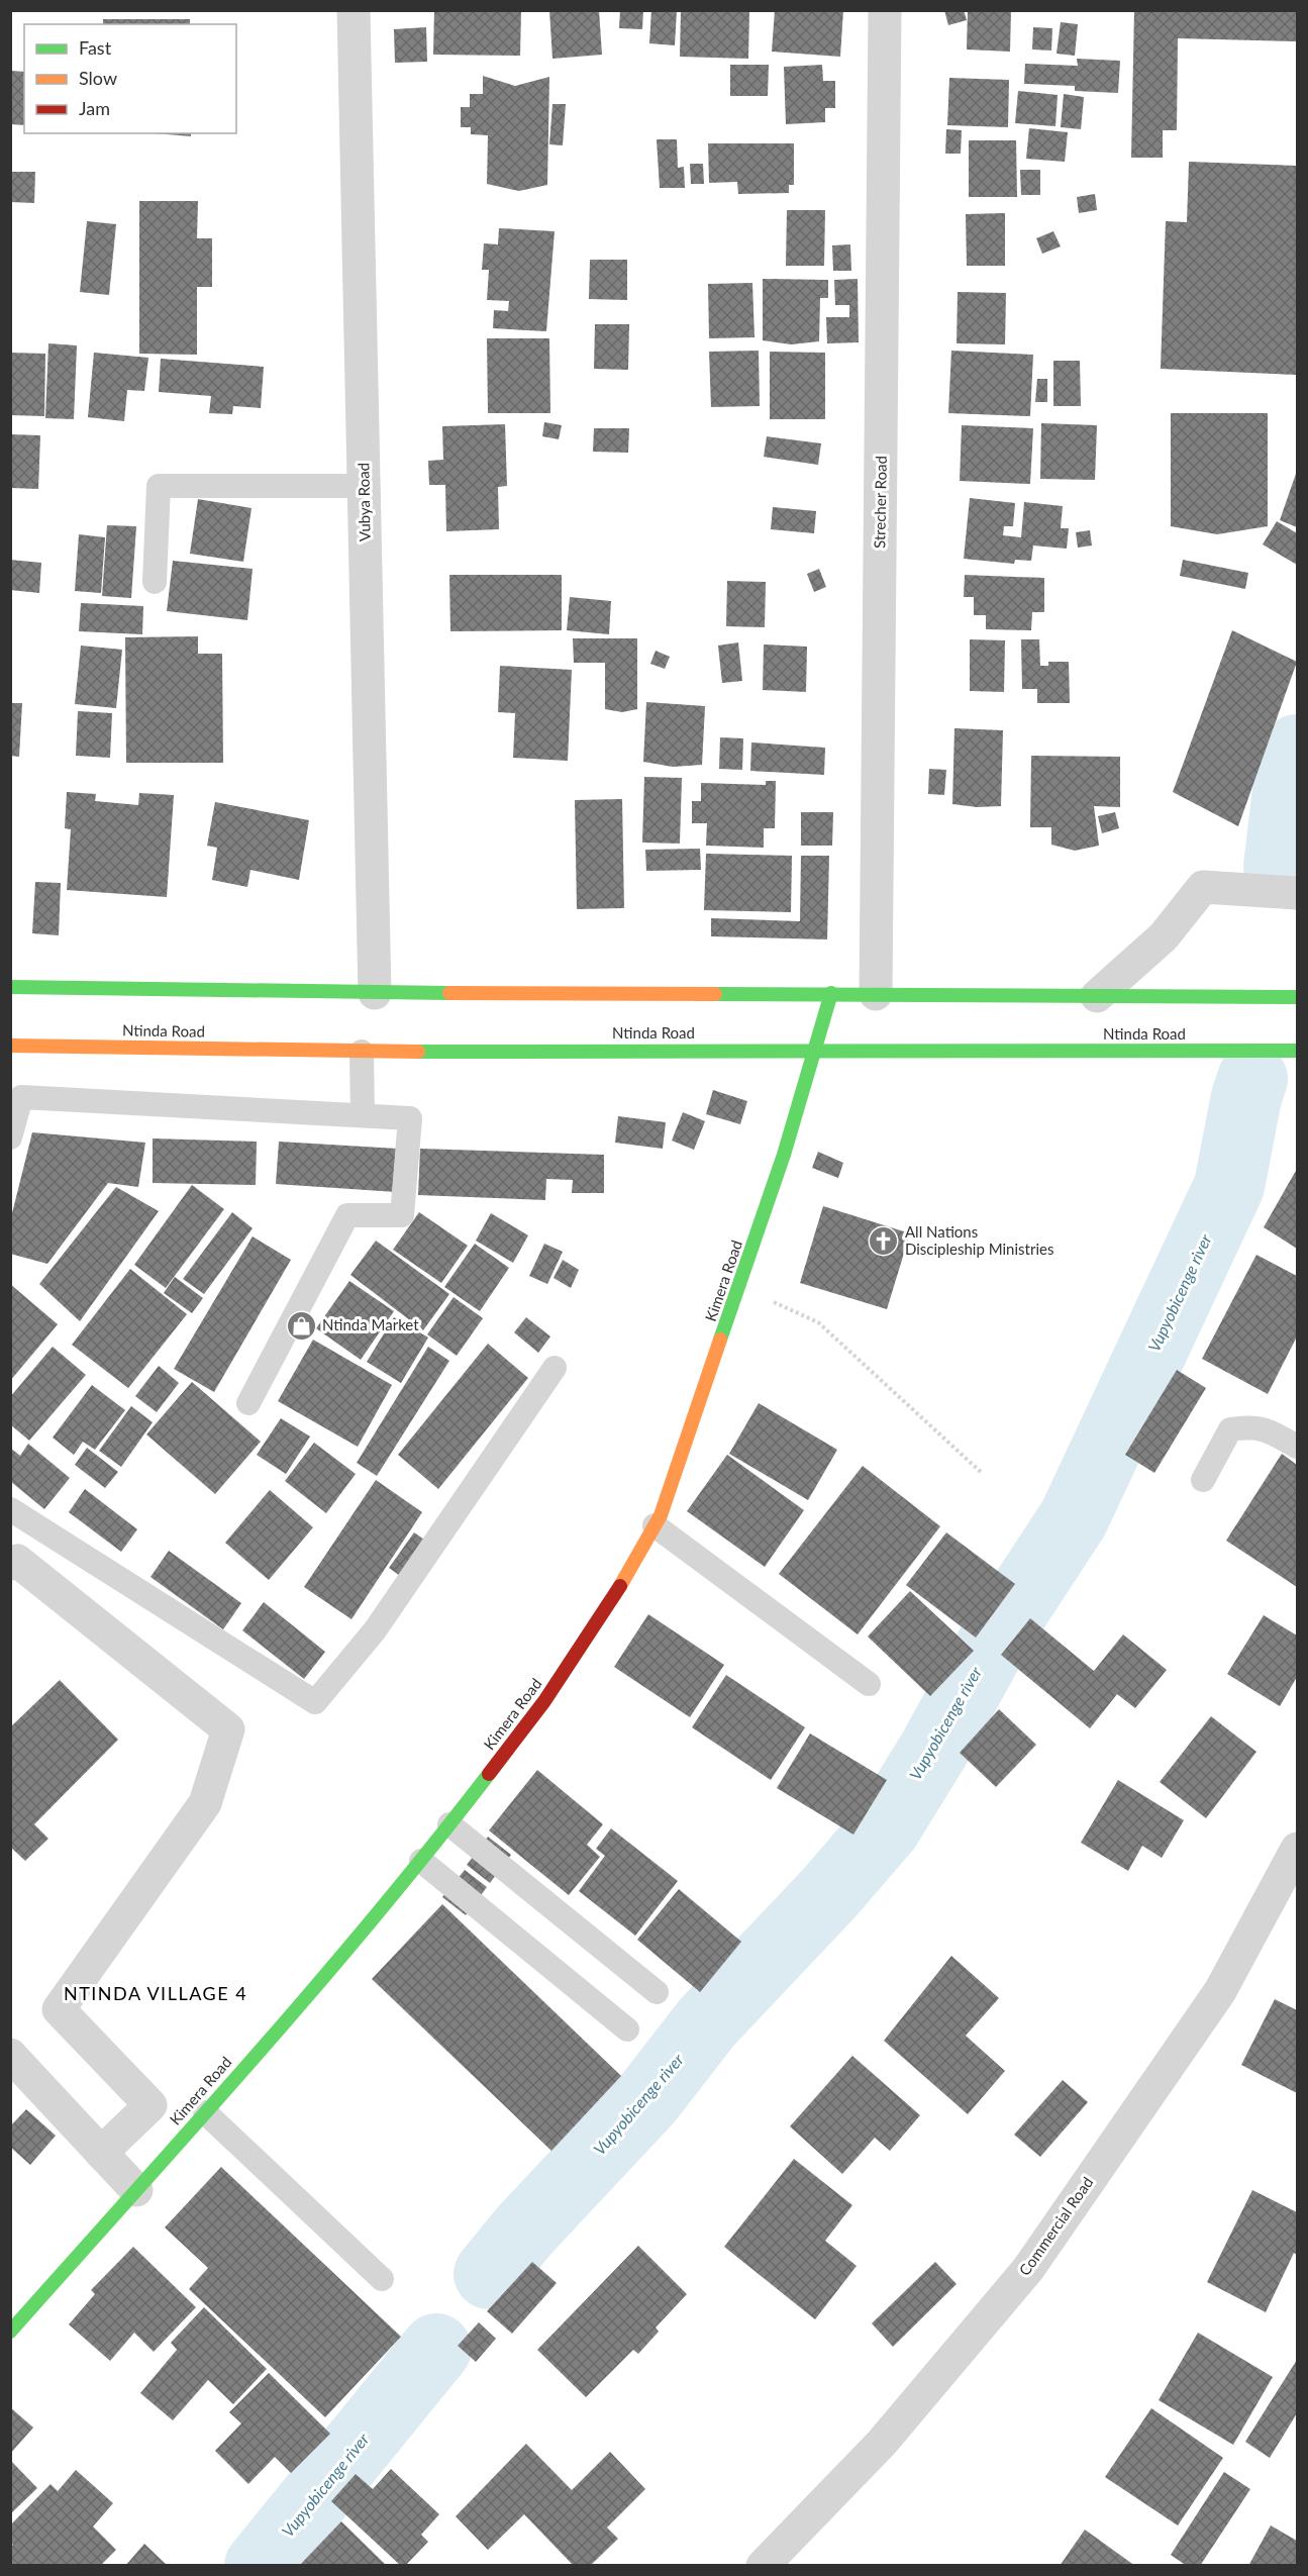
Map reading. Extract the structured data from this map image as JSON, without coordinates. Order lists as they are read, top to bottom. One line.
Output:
{"streets":{"main road":["Ntinda Road","Kimera Road"],"street":["Vubya Road","Strecher Road","Commercial Road"]},"crossings":[["Ntinda Road","Kimera Road"]],"districts":["NTINDA VILLAGE 4"],"water":["Vupyobicenge river"],"places":{"church":["All Nations Discipleship Ministries"],"shop":["Ntinda Market"]},"legend":["Fast","Slow","Jam"]}
